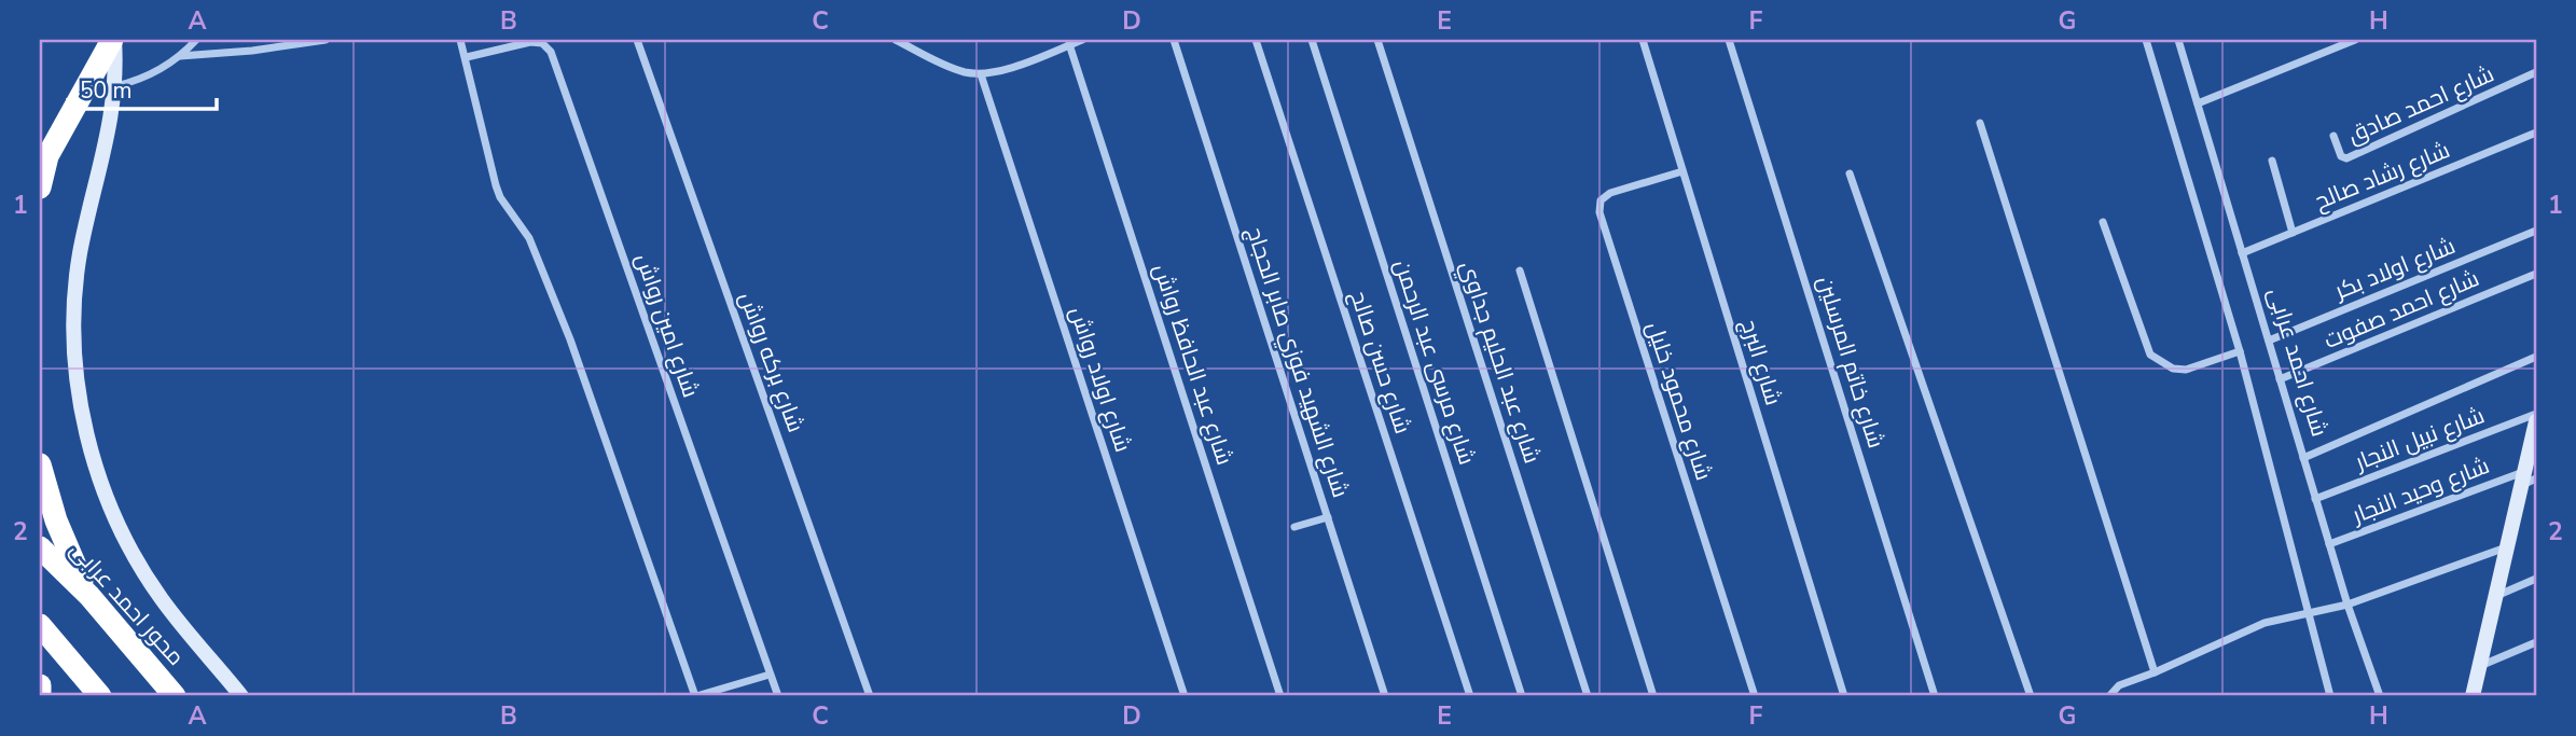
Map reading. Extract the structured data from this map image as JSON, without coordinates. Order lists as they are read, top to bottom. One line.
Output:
{"streets":{"highway":["محور احمد عرابى"],"street":["شارع احمد صادق","شارع رشاد صالح","شارع اولاد بكر","شارع احمد صفوت","شارع امين رواش","شارع بركه رواش","شارع الشهيد فوزي صابر الحجاج","شارع حسن صالح","شارع مرسى عبد الرحمن","شارع عبد الحليم جداوي","شارع البرج","شارع خاتم المرسلين","شارع احمد عرابى","شارع عبد الحافظ رواش","شارع اولاد رواش","شارع محمود خليل","شارع نبيل النجار","شارع وحيد النجار"]},"crossings":[["شارع رشاد صالح","شارع احمد عرابى"],["شارع اولاد بكر","شارع احمد عرابى"],["شارع احمد صفوت","شارع احمد عرابى"],["شارع البرج","شارع محمود خليل"],["شارع احمد عرابى","شارع نبيل النجار"],["شارع احمد عرابى","شارع وحيد النجار"]],"scale_bar":"50 m","grid":{"columns":["A","B","C","D","E","F","G","H"],"rows":["1","2"]}}
